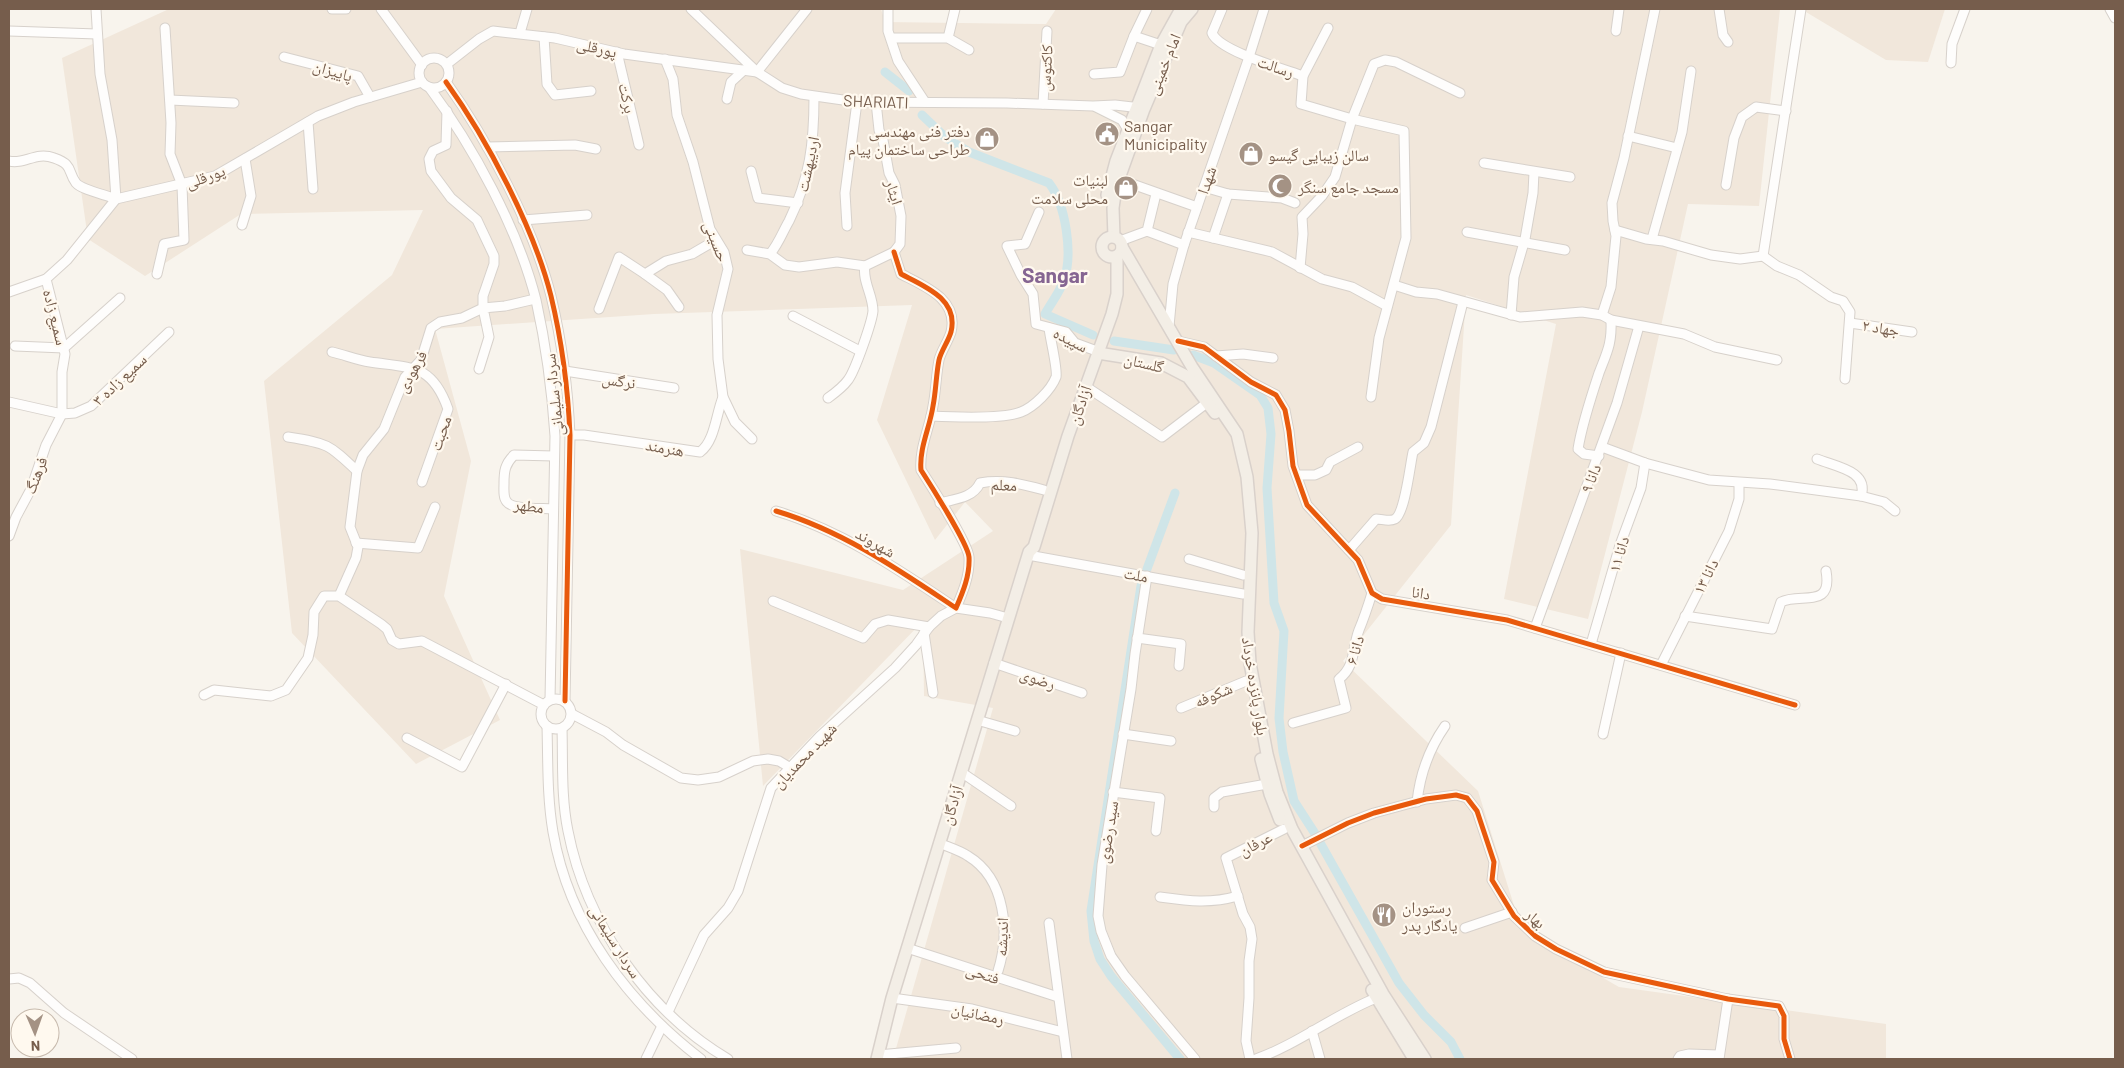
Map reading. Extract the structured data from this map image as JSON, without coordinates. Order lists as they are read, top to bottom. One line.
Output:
{"streets":{"main road":["امام خمینی","گلستان","آزادگان","بلوار پانزده خرداد"],"street":["پورقلی","رسالت","کاکتوس","پاییزان","برکت","SHARIATI","اردیبهشت","شهدا","ایثار","حسینی","سمیع زاده","جهاد ۲","سپیده","فرهودی","سمیع زاده ۳","نرگس","سردار سلیمانی","محبت","هنرمند","فرهنگ","دانا ۹","معلم","مطهر","شهروند","دانا ۱۱","ملت","دانا ۱۳","دانا","دانا ۶","رضوی","شکوفه","شهید محمدیان","سید رضوی","عرفان","بهار","اندیشه","فتحی","رمضانیان"]},"crossings":[["پورقلی","پاییزان"],["پورقلی","برکت"],["پورقلی","SHARIATI"],["پورقلی","حسینی"],["پورقلی","سردار سلیمانی"],["امام خمینی","SHARIATI"],["امام خمینی","آزادگان"],["امام خمینی","بلوار پانزده خرداد"],["رسالت","شهدا"],["کاکتوس","SHARIATI"],["SHARIATI","اردیبهشت"],["SHARIATI","ایثار"],["شهدا","بلوار پانزده خرداد"],["حسینی","هنرمند"],["سمیع زاده","سمیع زاده ۳"],["سمیع زاده","فرهنگ"],["سپیده","گلستان"],["سپیده","آزادگان"],["گلستان","آزادگان"],["گلستان","بلوار پانزده خرداد"],["فرهودی","سردار سلیمانی"],["فرهودی","محبت"],["سمیع زاده ۳","فرهنگ"],["نرگس","سردار سلیمانی"],["سردار سلیمانی","هنرمند"],["سردار سلیمانی","مطهر"],["سردار سلیمانی","شهید محمدیان"],["آزادگان","معلم"],["آزادگان","ملت"],["آزادگان","رضوی"],["آزادگان","بلوار پانزده خرداد"],["آزادگان","اندیشه"],["آزادگان","فتحی"],["آزادگان","رمضانیان"],["دانا ۹","دانا"],["شهروند","شهید محمدیان"],["دانا ۱۱","دانا"],["ملت","بلوار پانزده خرداد"],["ملت","سید رضوی"],["دانا ۱۳","دانا"],["دانا","دانا ۶"],["بلوار پانزده خرداد","شکوفه"],["بلوار پانزده خرداد","عرفان"],["بلوار پانزده خرداد","بهار"]],"districts":["Sangar"],"places":{"public building":["Sangar Municipality"],"shop":["دفتر فنی مهندسی طراحی ساختمان پیام","سالن زیبایی گیسو","لبنیات محلی سلامت"],"mosque":["مسجد جامع سنگر"],"restaurant":["رستوران یادگار پدر"]},"north":"bottom"}
